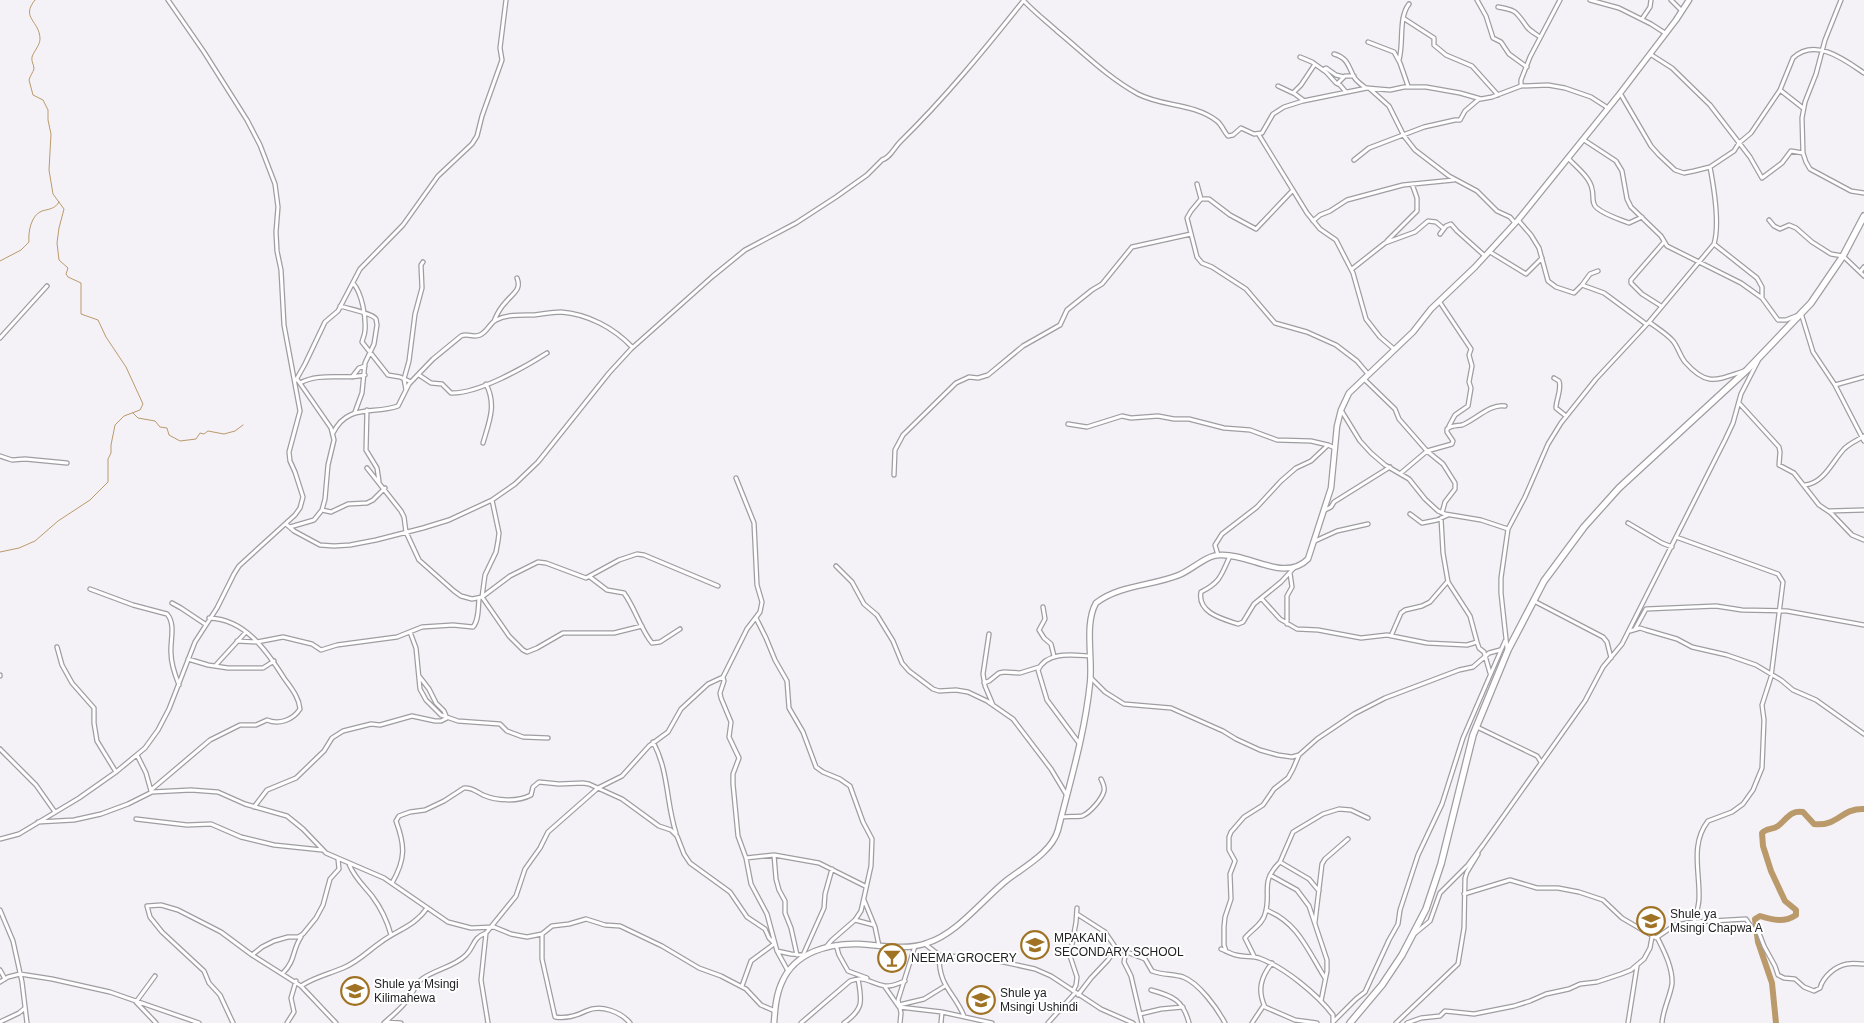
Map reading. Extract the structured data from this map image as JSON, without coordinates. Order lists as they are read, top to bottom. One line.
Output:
{"places":{"school or university":["Shule ya Msingi Chapwa A","MPAKANI SECONDARY SCHOOL","Shule ya Msingi Kilimahewa","Shule ya Msingi Ushindi"],"bar":["NEEMA GROCERY"]}}
